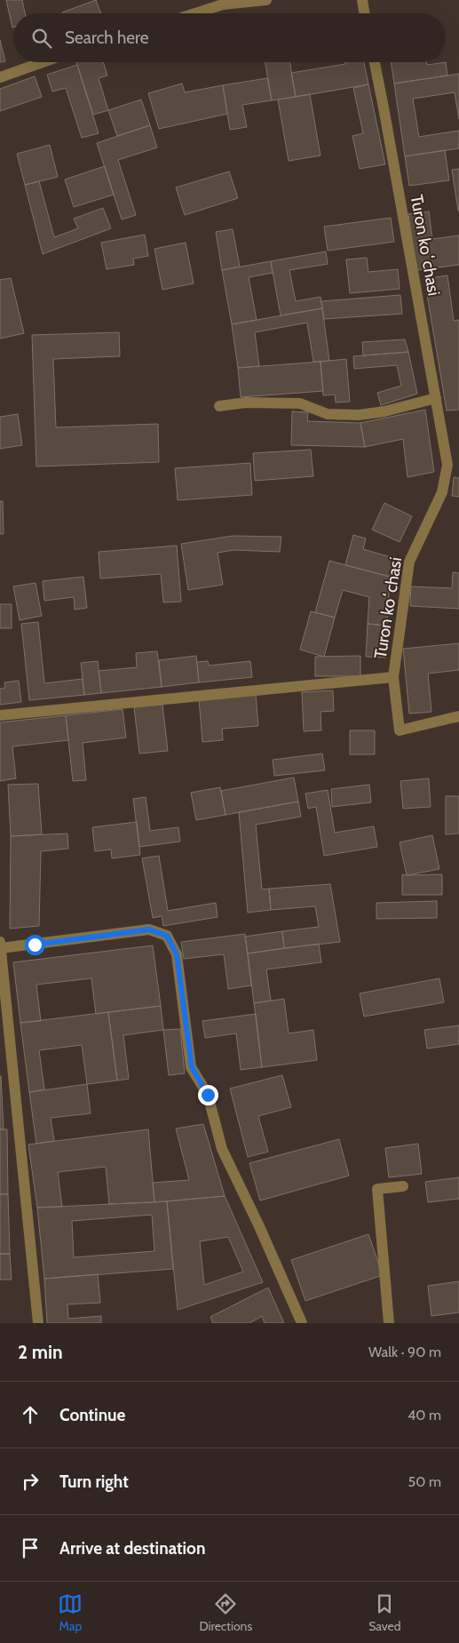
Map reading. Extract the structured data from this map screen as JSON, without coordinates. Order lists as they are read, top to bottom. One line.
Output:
{"streets":{"street":["Turon koʻchasi"]},"page":{"search":"Search here","heading":["2 min","Walk · 90 m"],"list":[["Continue","40 m"],["Turn right","50 m"],"Arrive at destination"],"nav":["Map","Directions","Saved"]}}
